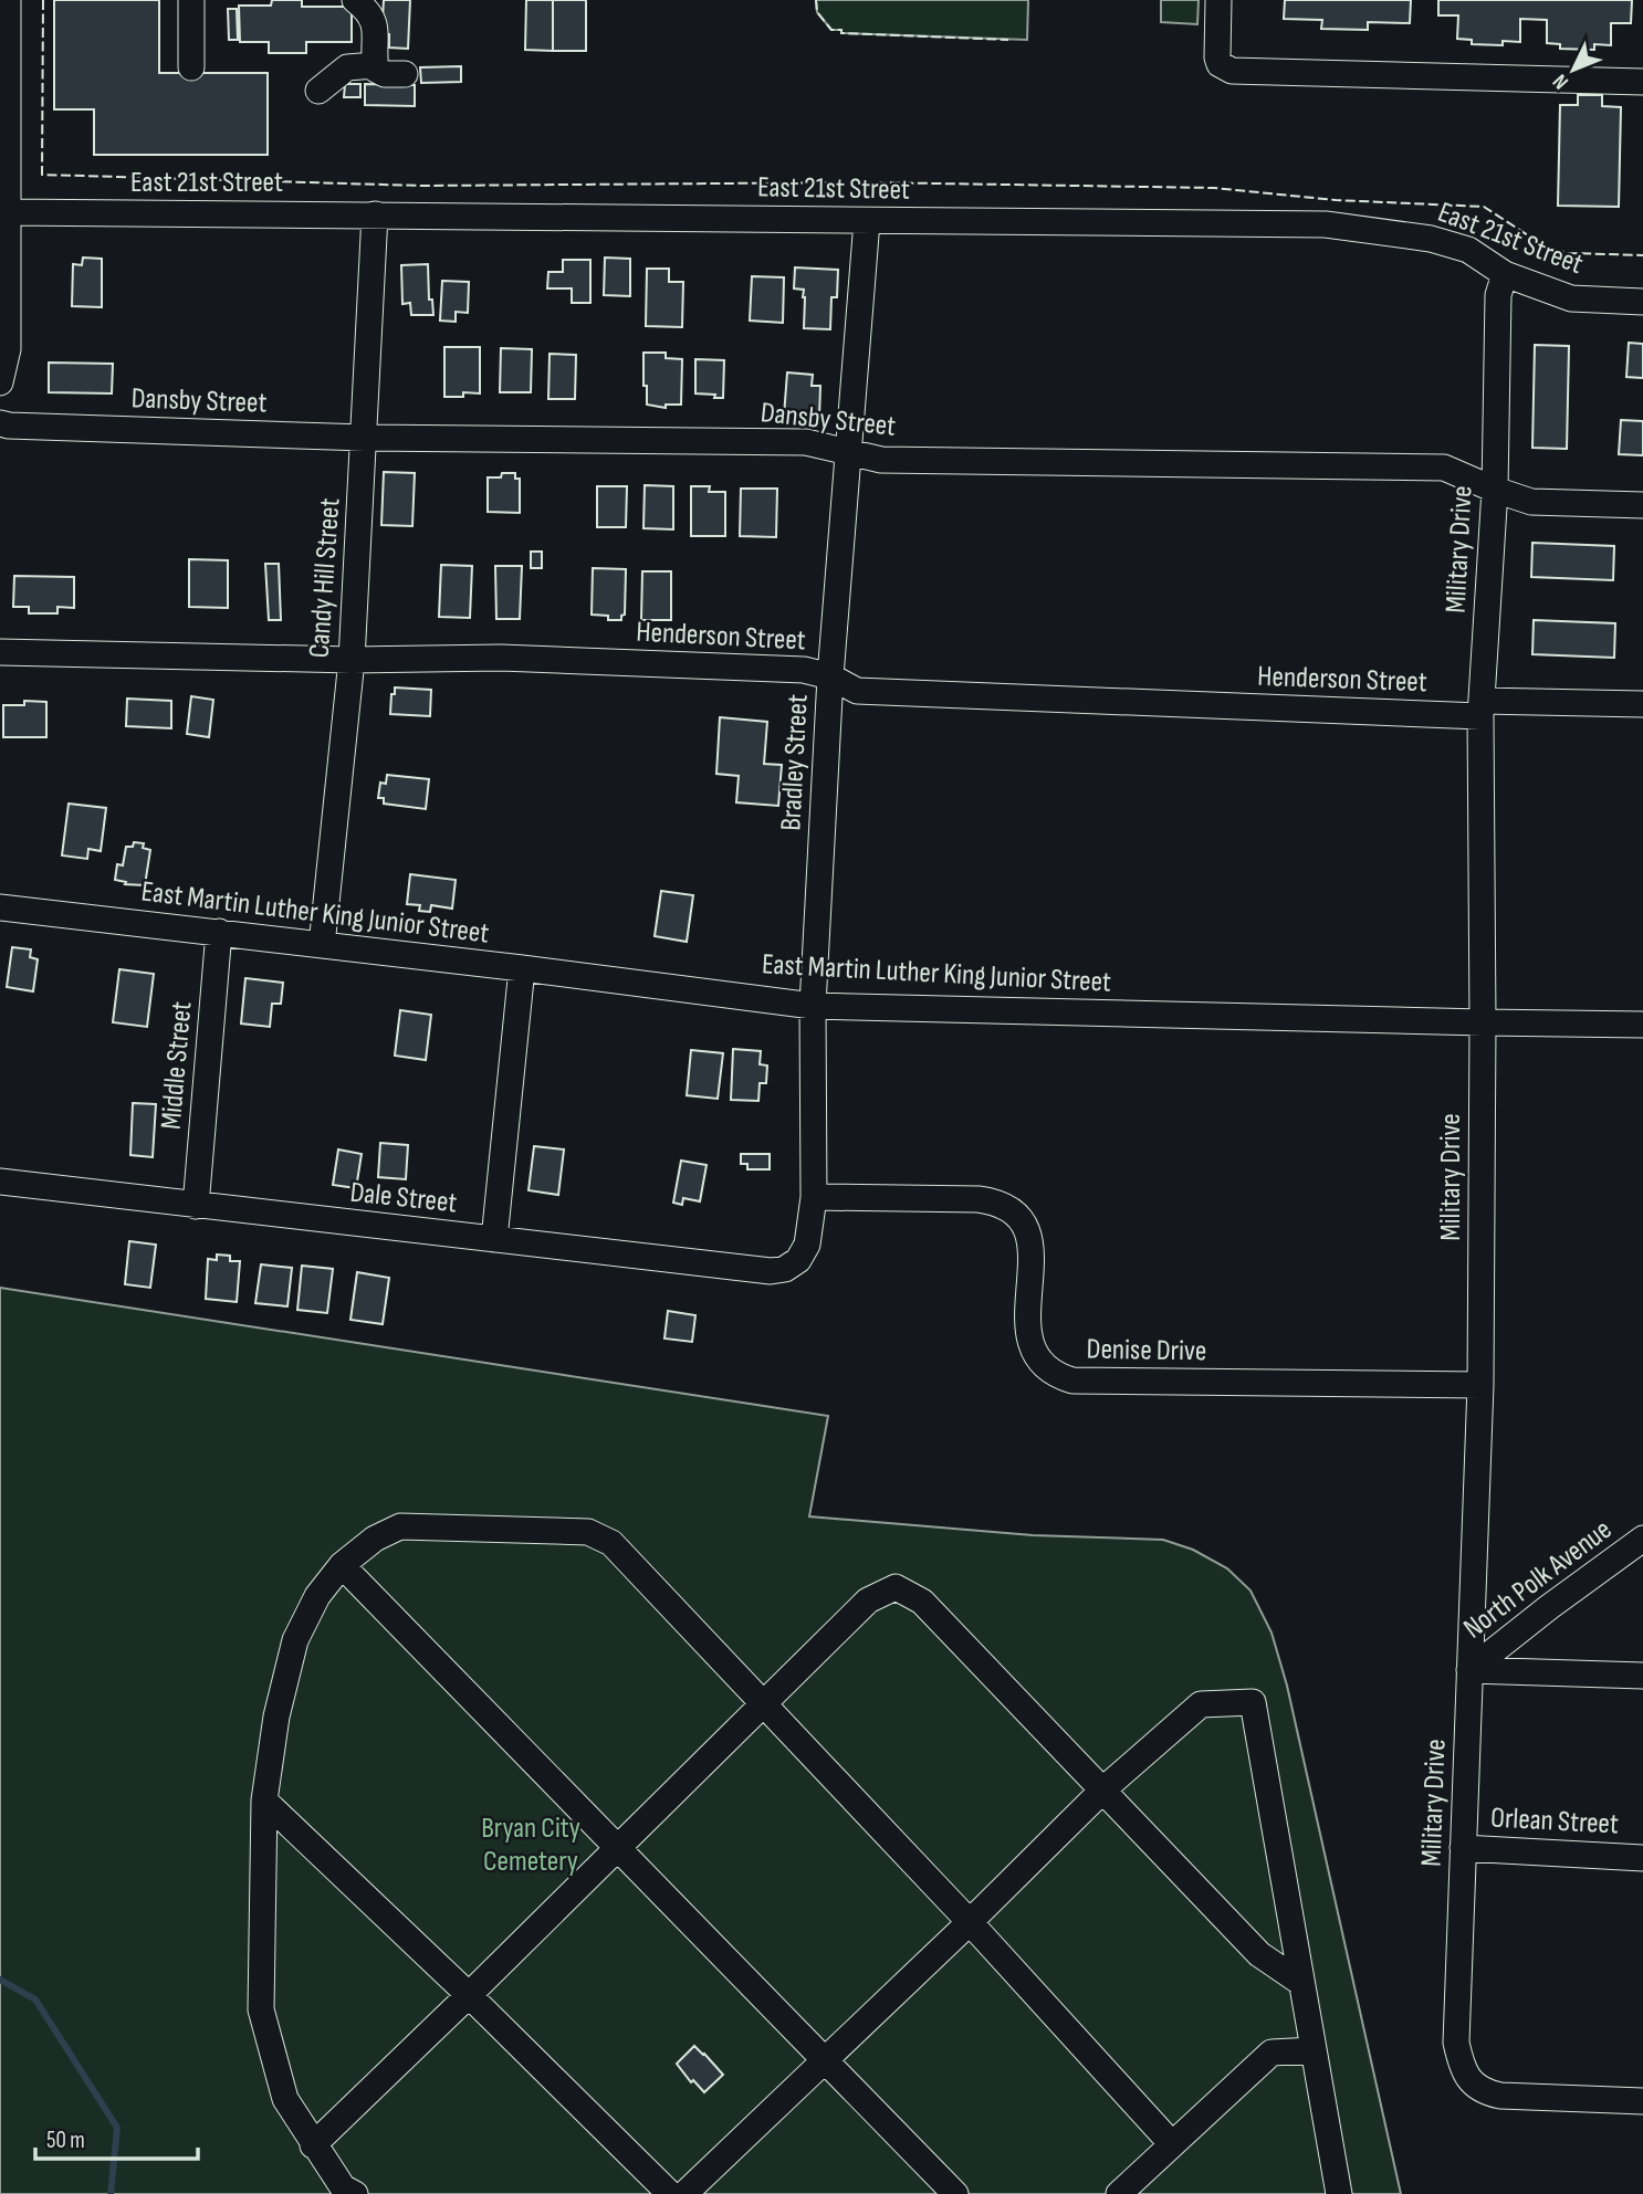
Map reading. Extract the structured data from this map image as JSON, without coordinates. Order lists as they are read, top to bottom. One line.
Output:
{"streets":{"street":["East 21st Street","Dansby Street","Military Drive","Candy Hill Street","Henderson Street","Bradley Street","East Martin Luther King Junior Street","Middle Street","Dale Street","Denise Drive","North Polk Avenue","Orlean Street"]},"crossings":[["East 21st Street","Military Drive"],["East 21st Street","Candy Hill Street"],["East 21st Street","Bradley Street"],["Dansby Street","Military Drive"],["Dansby Street","Candy Hill Street"],["Dansby Street","Bradley Street"],["Military Drive","Henderson Street"],["Military Drive","East Martin Luther King Junior Street"],["Military Drive","Denise Drive"],["Military Drive","North Polk Avenue"],["Military Drive","Orlean Street"],["Candy Hill Street","Henderson Street"],["Candy Hill Street","East Martin Luther King Junior Street"],["Henderson Street","Bradley Street"],["Bradley Street","East Martin Luther King Junior Street"],["Bradley Street","Dale Street"],["Bradley Street","Denise Drive"],["East Martin Luther King Junior Street","Middle Street"],["Middle Street","Dale Street"]],"parks":["Bryan City Cemetery"],"scale_bar":"50 m","north":"bottom left"}
